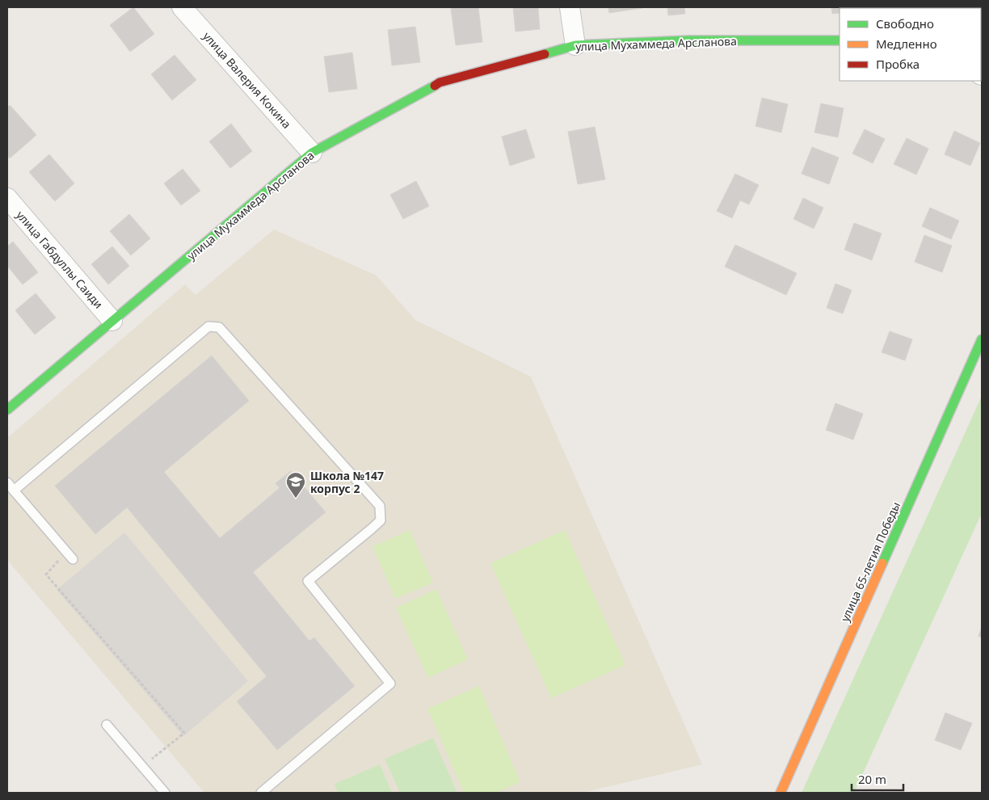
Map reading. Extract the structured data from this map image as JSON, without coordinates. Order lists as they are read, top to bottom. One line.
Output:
{"streets":{"street":["улица Мухаммеда Арсланова","улица Валерия Кокина","улица Габдуллы Саиди","улица 65-летия Победы"]},"crossings":[["улица Мухаммеда Арсланова","улица Валерия Кокина"],["улица Мухаммеда Арсланова","улица Габдуллы Саиди"]],"places":{"school or university":["Школа №147 корпус 2"]},"legend":["Свободно","Медленно","Пробка"],"scale_bar":"20 m"}
